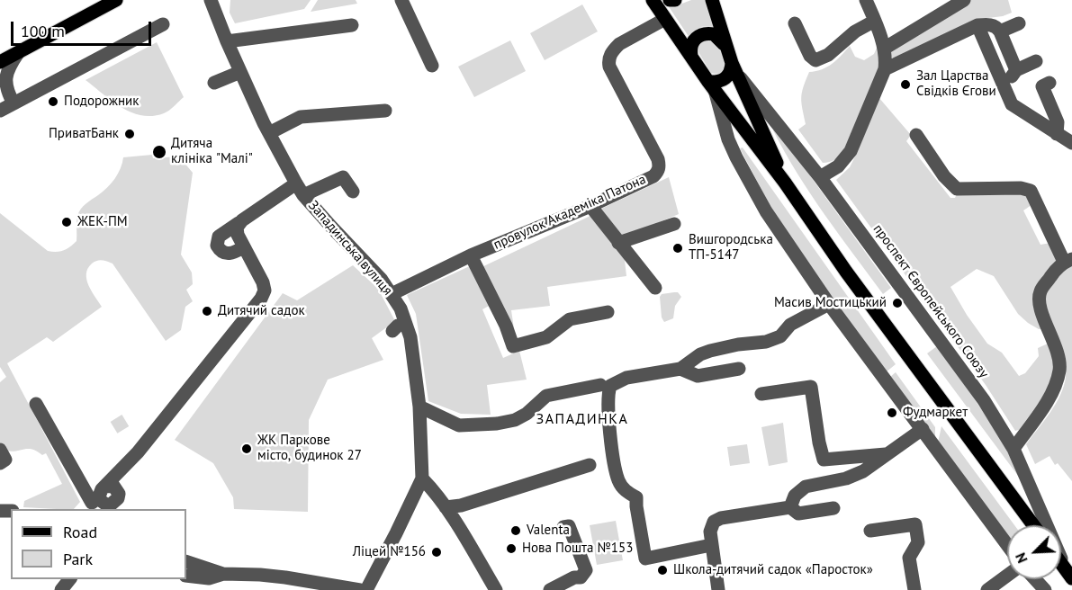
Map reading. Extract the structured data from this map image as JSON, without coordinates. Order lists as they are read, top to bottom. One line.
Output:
{"streets":{"main road":["проспект Європейського Союзу"],"street":["провулок Академіка Патона","Западинська вулиця"]},"crossings":[["провулок Академіка Патона","Западинська вулиця"],["провулок Академіка Патона","проспект Європейського Союзу"]],"districts":["ЗАПАДИНКА"],"places":["Зал Царства Свідків Єгови","Подорожник","ПриватБанк","Дитяча клініка \"Малі\"","ЖЕК-ПМ","Вишгородська ТП-5147","Масив Мостицький","Дитячий садок","Фудмаркет","ЖК Паркове місто, будинок 27","Valenta","Нова Пошта №153","Ліцей №156","Школа-дитячий садок «Паросток»"],"legend":["Road","Park"],"scale_bar":"100 m","north":"bottom left"}
